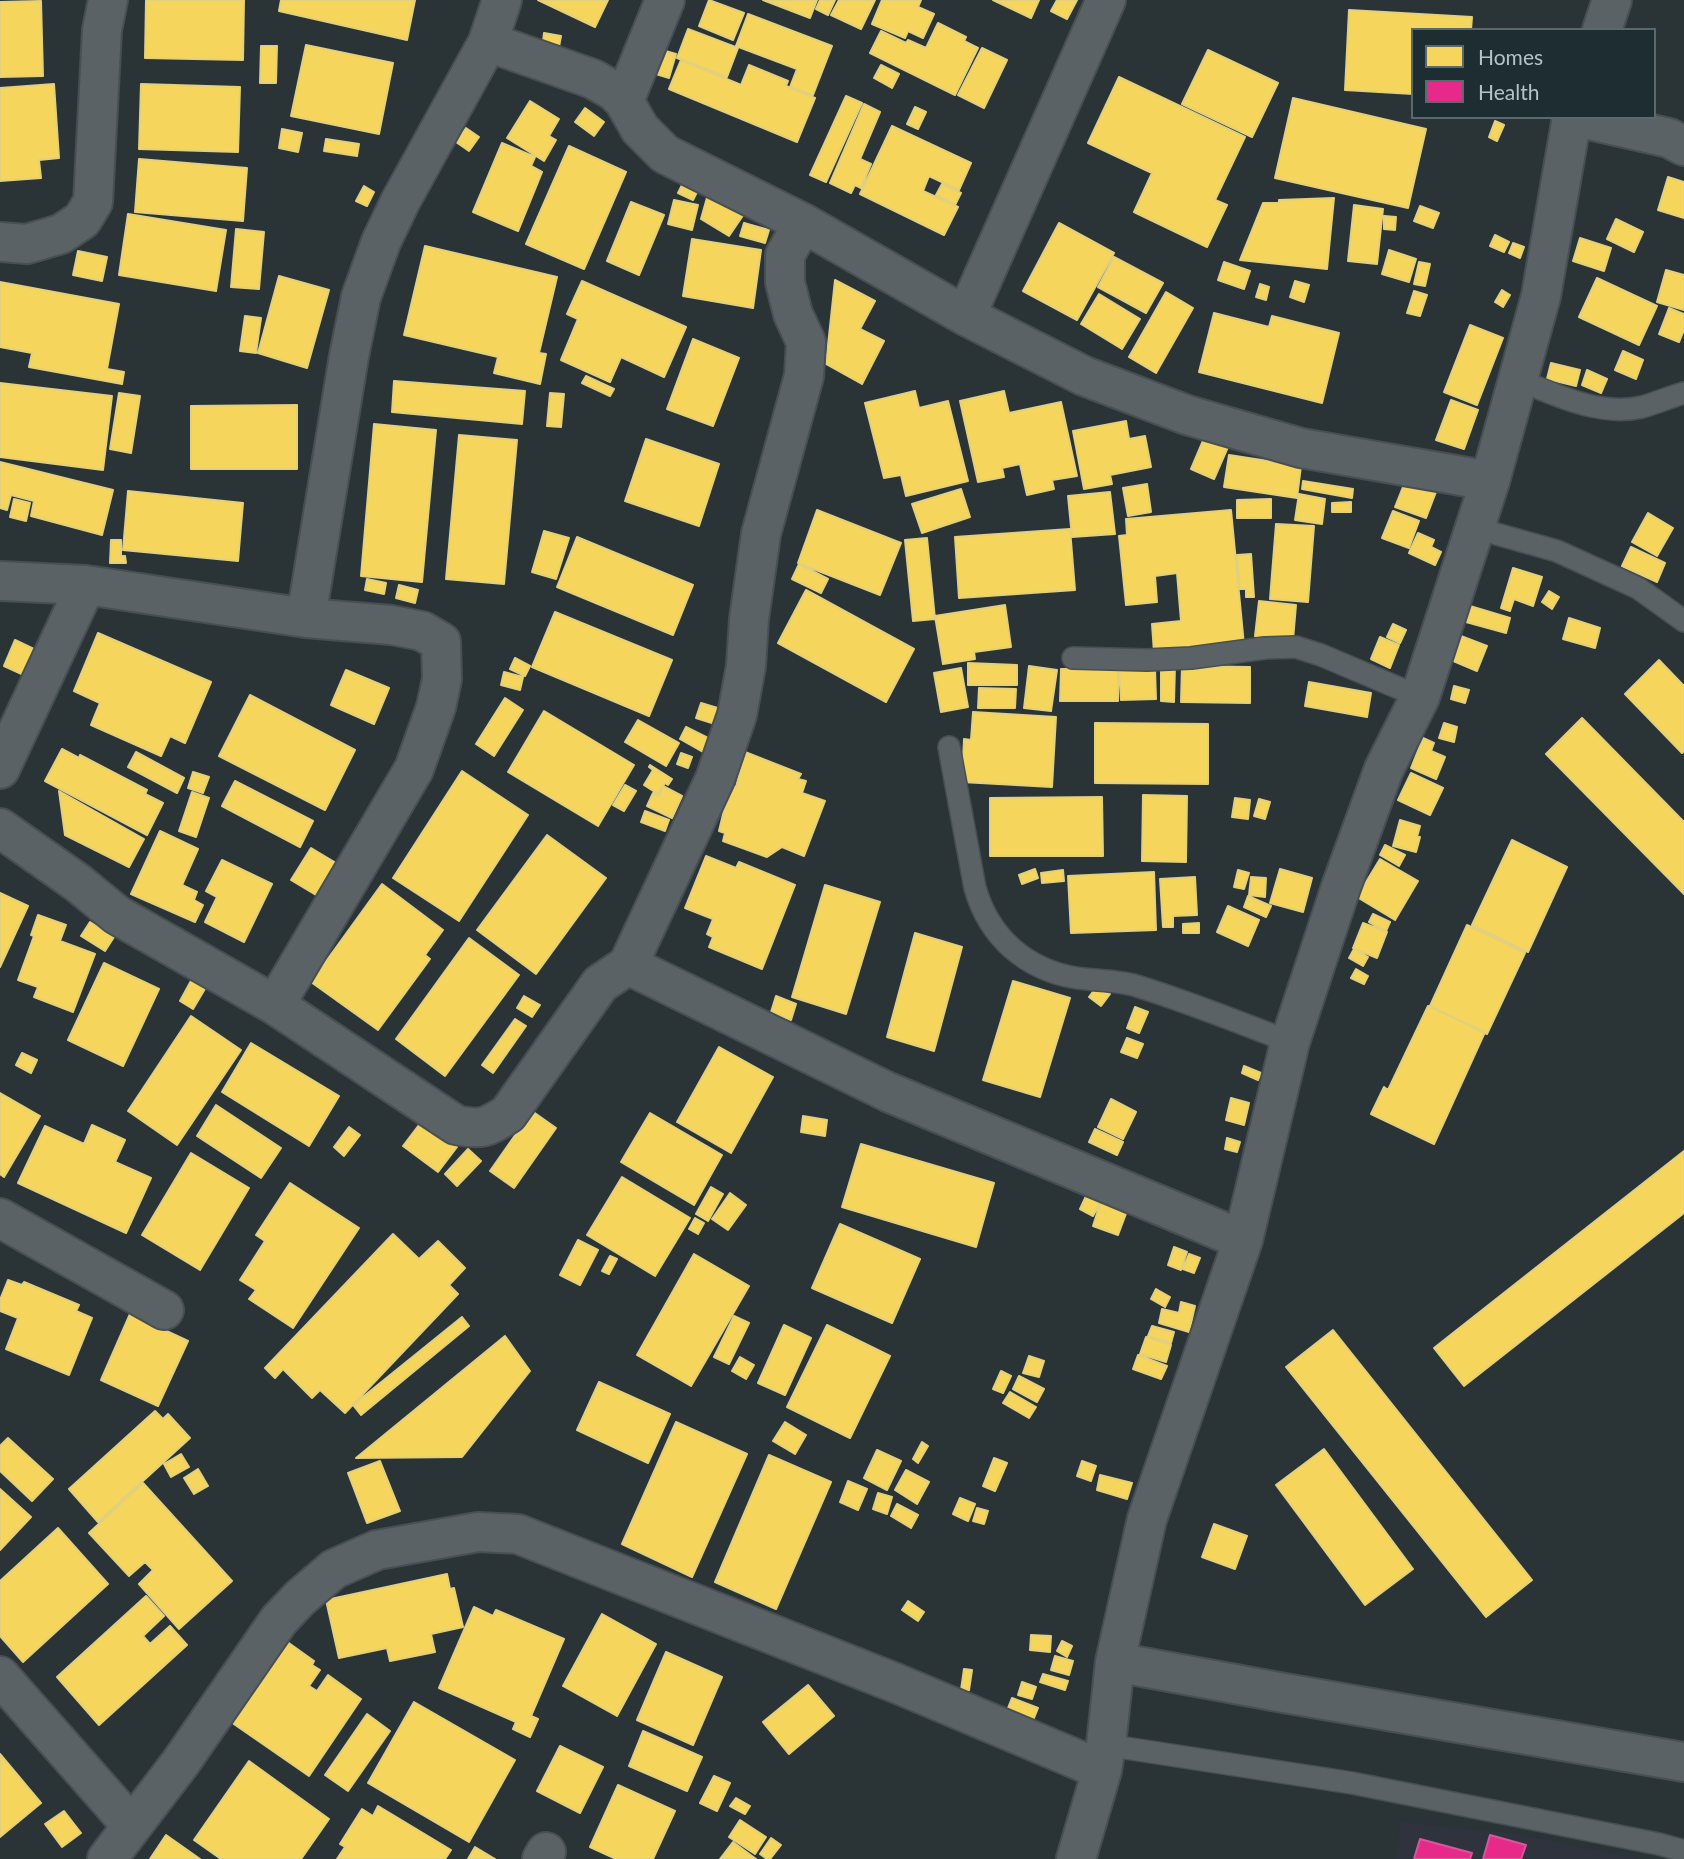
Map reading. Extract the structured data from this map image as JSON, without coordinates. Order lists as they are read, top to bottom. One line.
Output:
{"legend":["Homes","Health"]}
